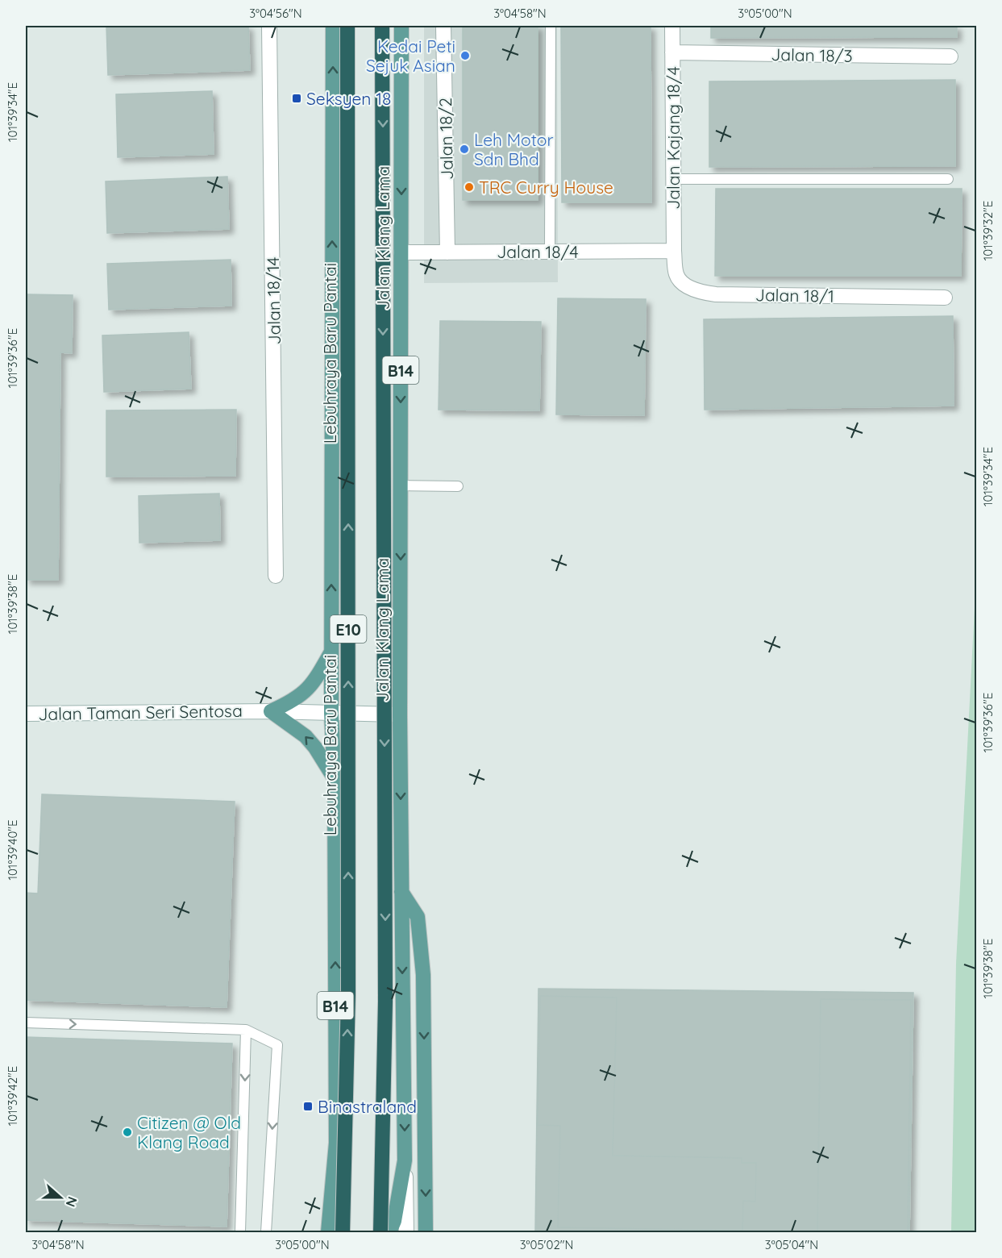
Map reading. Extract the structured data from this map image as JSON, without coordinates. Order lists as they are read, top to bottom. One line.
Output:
{"streets":{"highway":["Lebuhraya Baru Pantai","E10"],"main road":["Jalan Klang Lama","B14"],"street":["Jalan 18/3","Jalan Kajang 18/4","Jalan 18/2","Jalan 18/4","Jalan 18/1","Jalan 18/14","Jalan Taman Seri Sentosa"]},"crossings":[["Jalan 18/3","Jalan Kajang 18/4"],["Jalan Kajang 18/4","Jalan 18/4"],["Jalan Kajang 18/4","Jalan 18/1"],["Jalan 18/2","Jalan 18/4"],["Jalan Klang Lama","Jalan 18/4"],["Jalan Klang Lama","Jalan Taman Seri Sentosa"],["Jalan 18/4","Jalan 18/1"],["B14","Jalan Taman Seri Sentosa"]],"places":{"other":["Kedai Peti Sejuk Asian","Leh Motor Sdn Bhd","TRC Curry House","Citizen @ Old Klang Road"],"transit":["Seksyen 18","Binastraland"]},"north":"right","coordinates":["3°04'56\"N","3°04'58\"N","3°05'00\"N","101°39'34\"E","101°39'32\"E","101°39'36\"E","101°39'38\"E","101°39'40\"E","101°39'42\"E","3°05'02\"N","3°05'04\"N"]}
